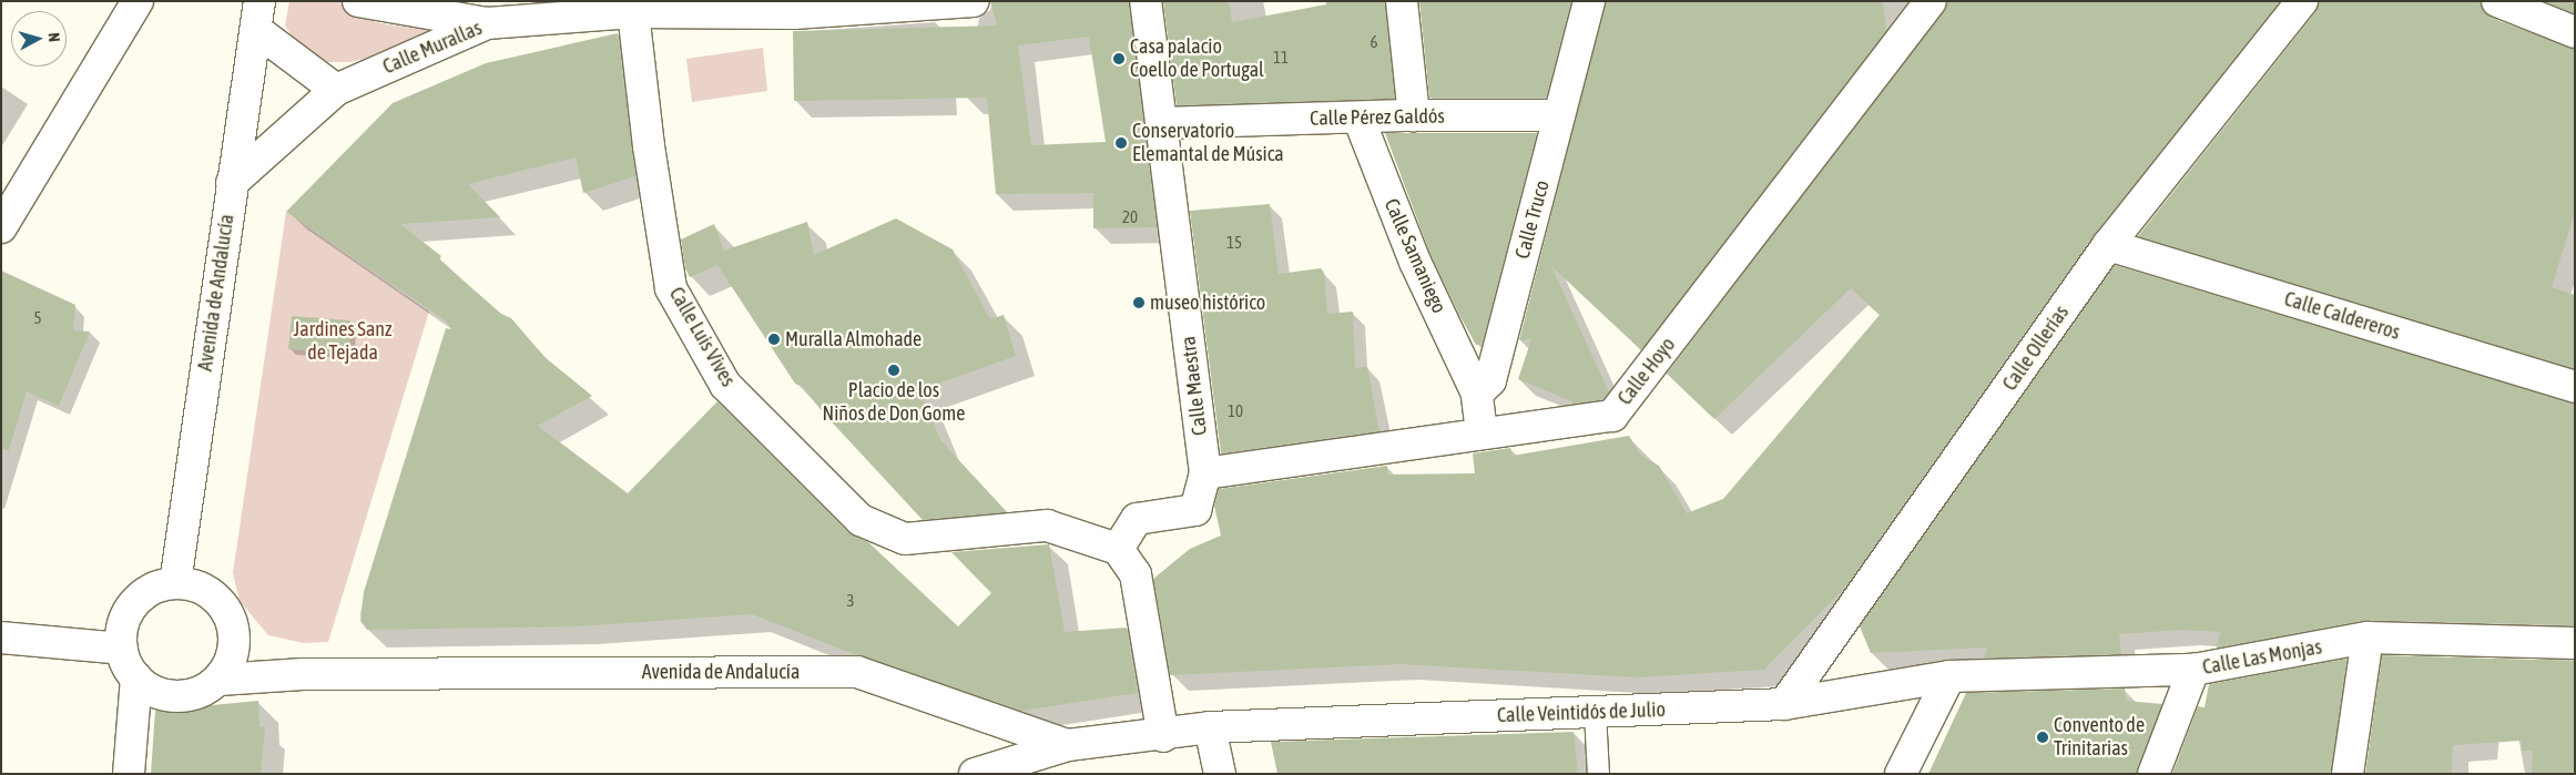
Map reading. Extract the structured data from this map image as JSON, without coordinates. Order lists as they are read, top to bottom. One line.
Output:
{"streets":{"street":["Calle Murallas","Calle Pérez Galdós","Calle Truco","Calle Samaniego","Avenida de Andalucía","Calle Caldereros","Calle Luis Vives","Calle Ollerías","Calle Hoyo","Calle Maestra","Calle Las Monjas","Calle Veintidós de Julio"]},"crossings":[["Calle Murallas","Avenida de Andalucía"],["Calle Murallas","Calle Luis Vives"],["Calle Pérez Galdós","Calle Truco"],["Calle Pérez Galdós","Calle Samaniego"],["Calle Pérez Galdós","Calle Maestra"],["Calle Truco","Calle Samaniego"],["Avenida de Andalucía","Calle Veintidós de Julio"],["Calle Caldereros","Calle Ollerías"],["Calle Ollerías","Calle Veintidós de Julio"],["Calle Hoyo","Calle Maestra"],["Calle Las Monjas","Calle Veintidós de Julio"]],"parks":["Jardines Sanz de Tejada"],"places":["Casa palacio Coello de Portugal","Conservatorio Elemantal de Música","museo histórico","Muralla Almohade","Placio de los Niños de Don Gome","Convento de Trinitarias"],"house_numbers":["6","11","20","15","5","10","3"],"north":"right"}
